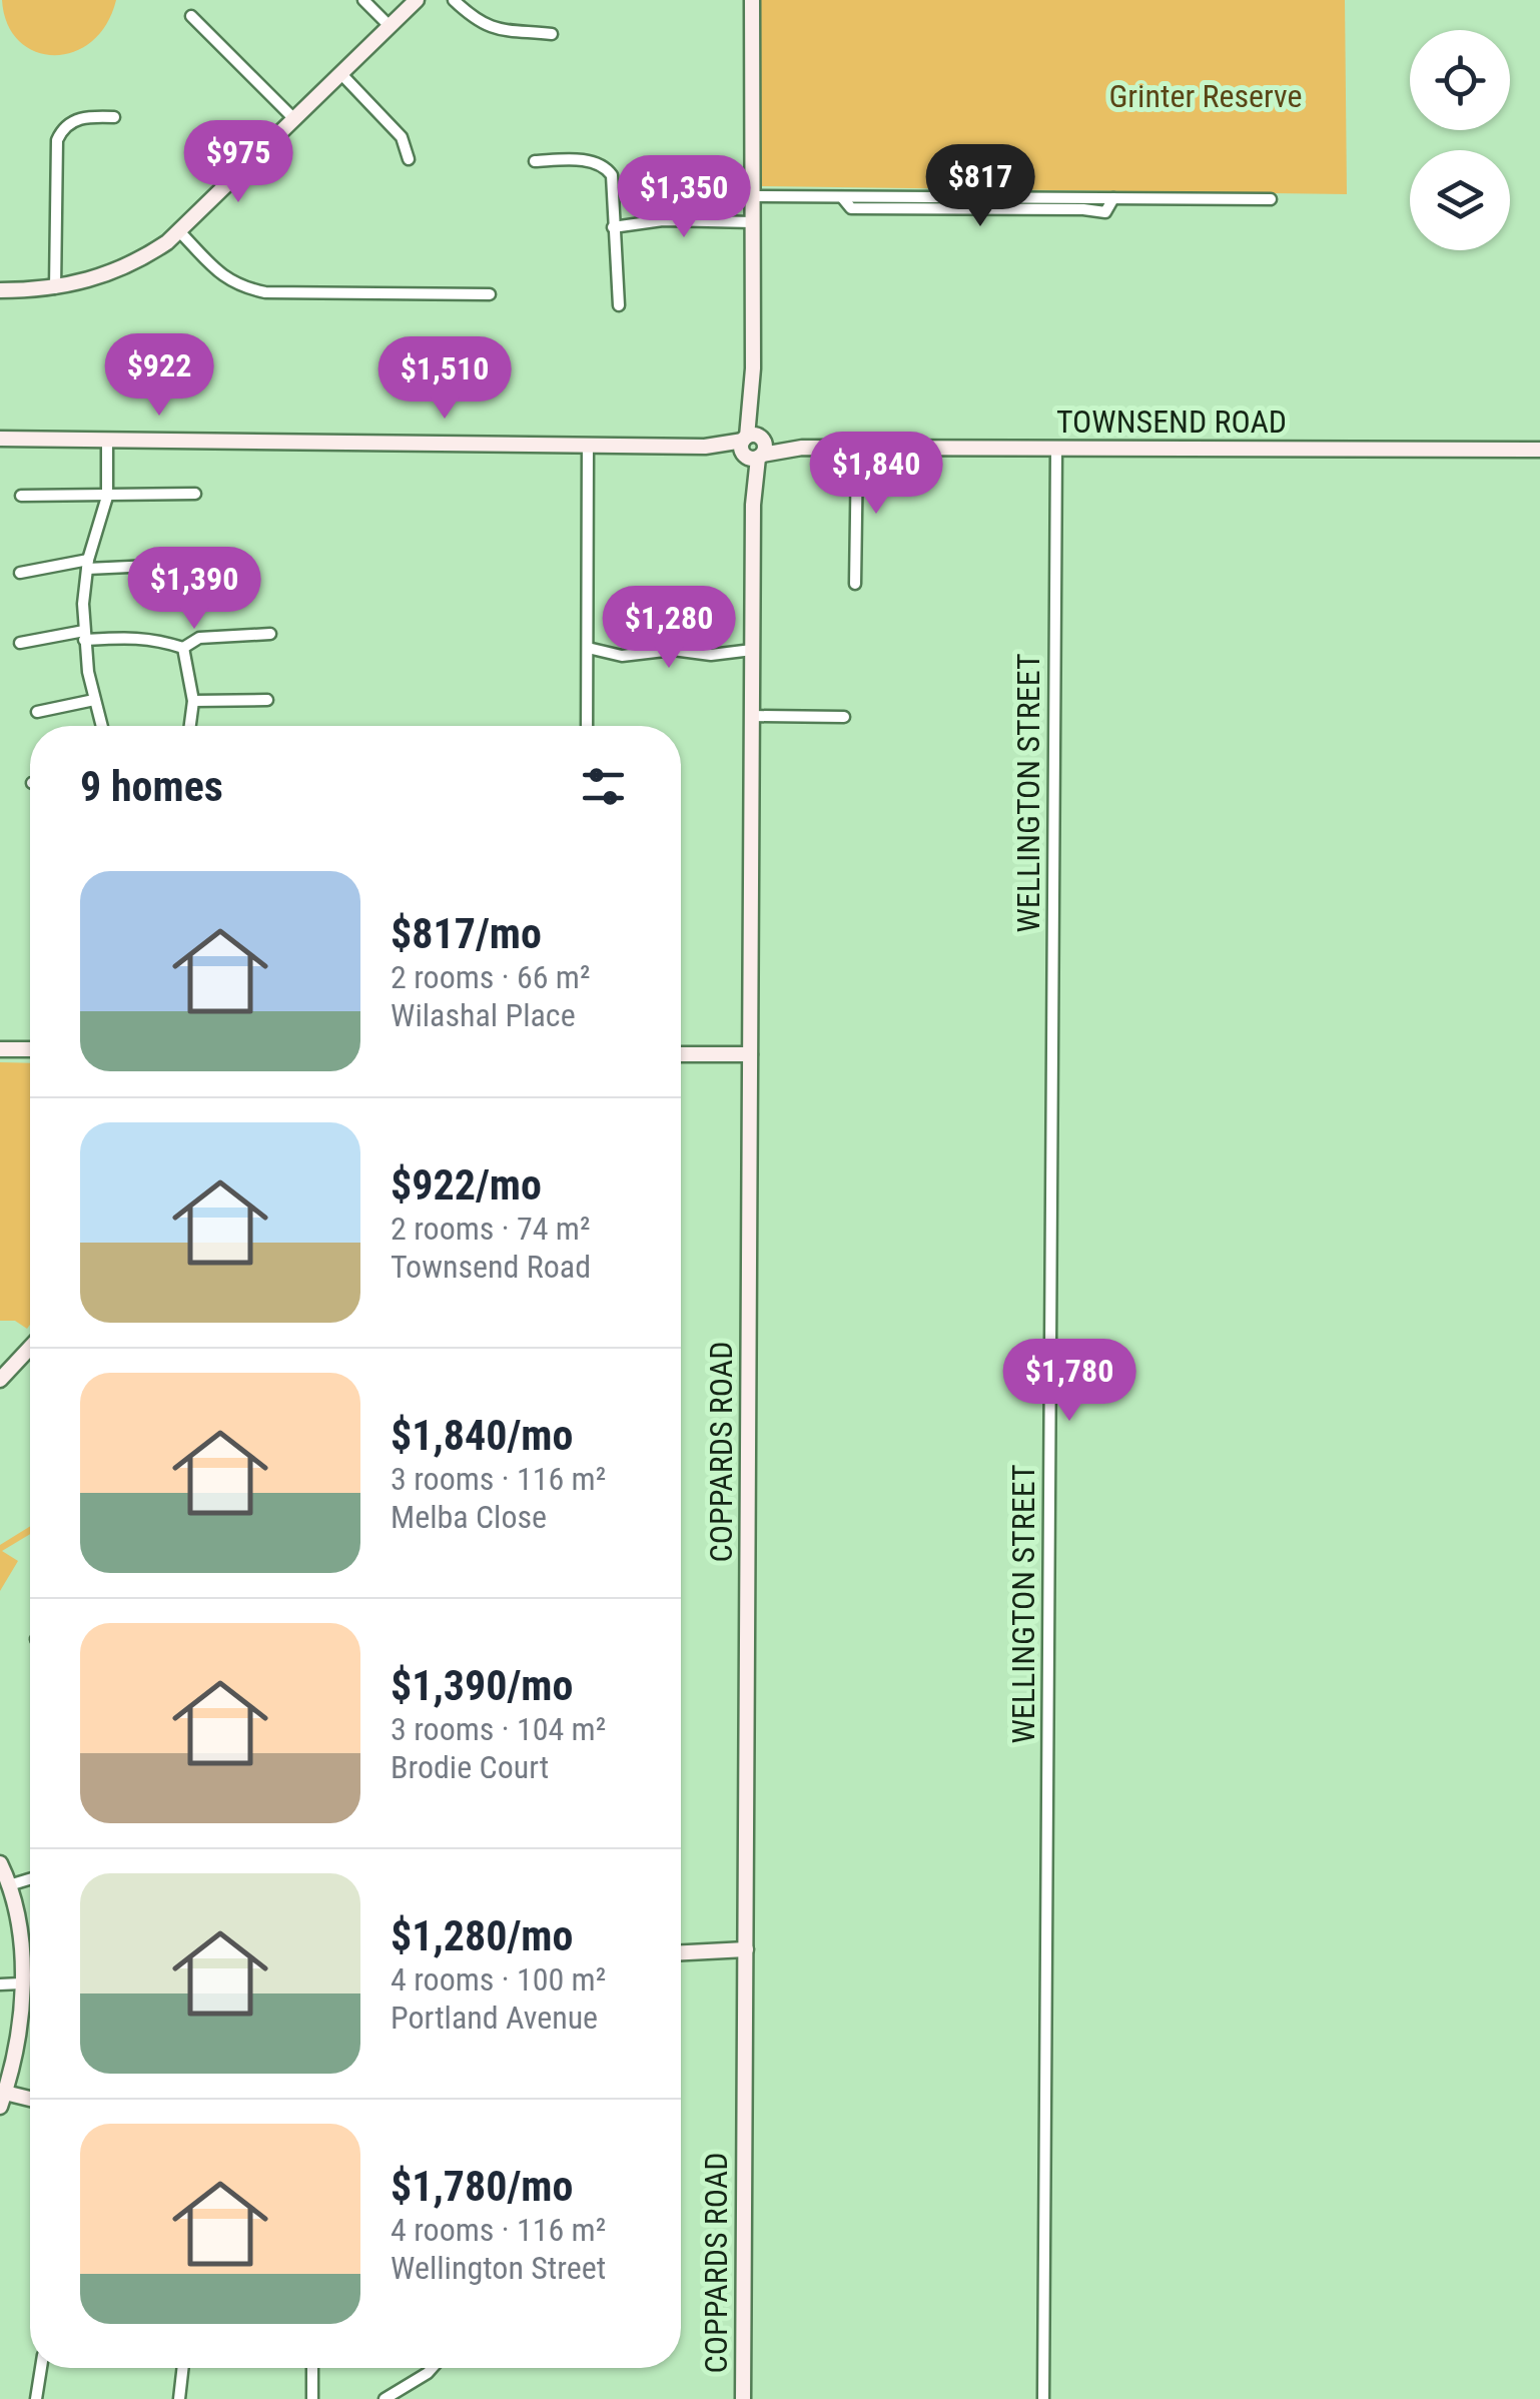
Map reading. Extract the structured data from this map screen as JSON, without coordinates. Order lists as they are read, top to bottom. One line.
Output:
{"streets":{"street":["TOWNSEND ROAD","WELLINGTON STREET","COPPARDS ROAD"]},"crossings":[["TOWNSEND ROAD","WELLINGTON STREET"],["TOWNSEND ROAD","COPPARDS ROAD"]],"parks":["Grinter Reserve"],"page":{"price":["$975","$817","$1,350","$922","$1,510","$1,840","$1,390","$1,280","$1,780"],"heading":"9 homes","list":[{"name":"$817/mo","note":"2 rooms · 66 m² · Wilashal Place"},{"name":"$922/mo","note":"2 rooms · 74 m² · Townsend Road"},{"name":"$1,840/mo","note":"3 rooms · 116 m² · Melba Close"},{"name":"$1,390/mo","note":"3 rooms · 104 m² · Brodie Court"},{"name":"$1,280/mo","note":"4 rooms · 100 m² · Portland Avenue"},{"name":"$1,780/mo","note":"4 rooms · 116 m² · Wellington Street"}]}}
